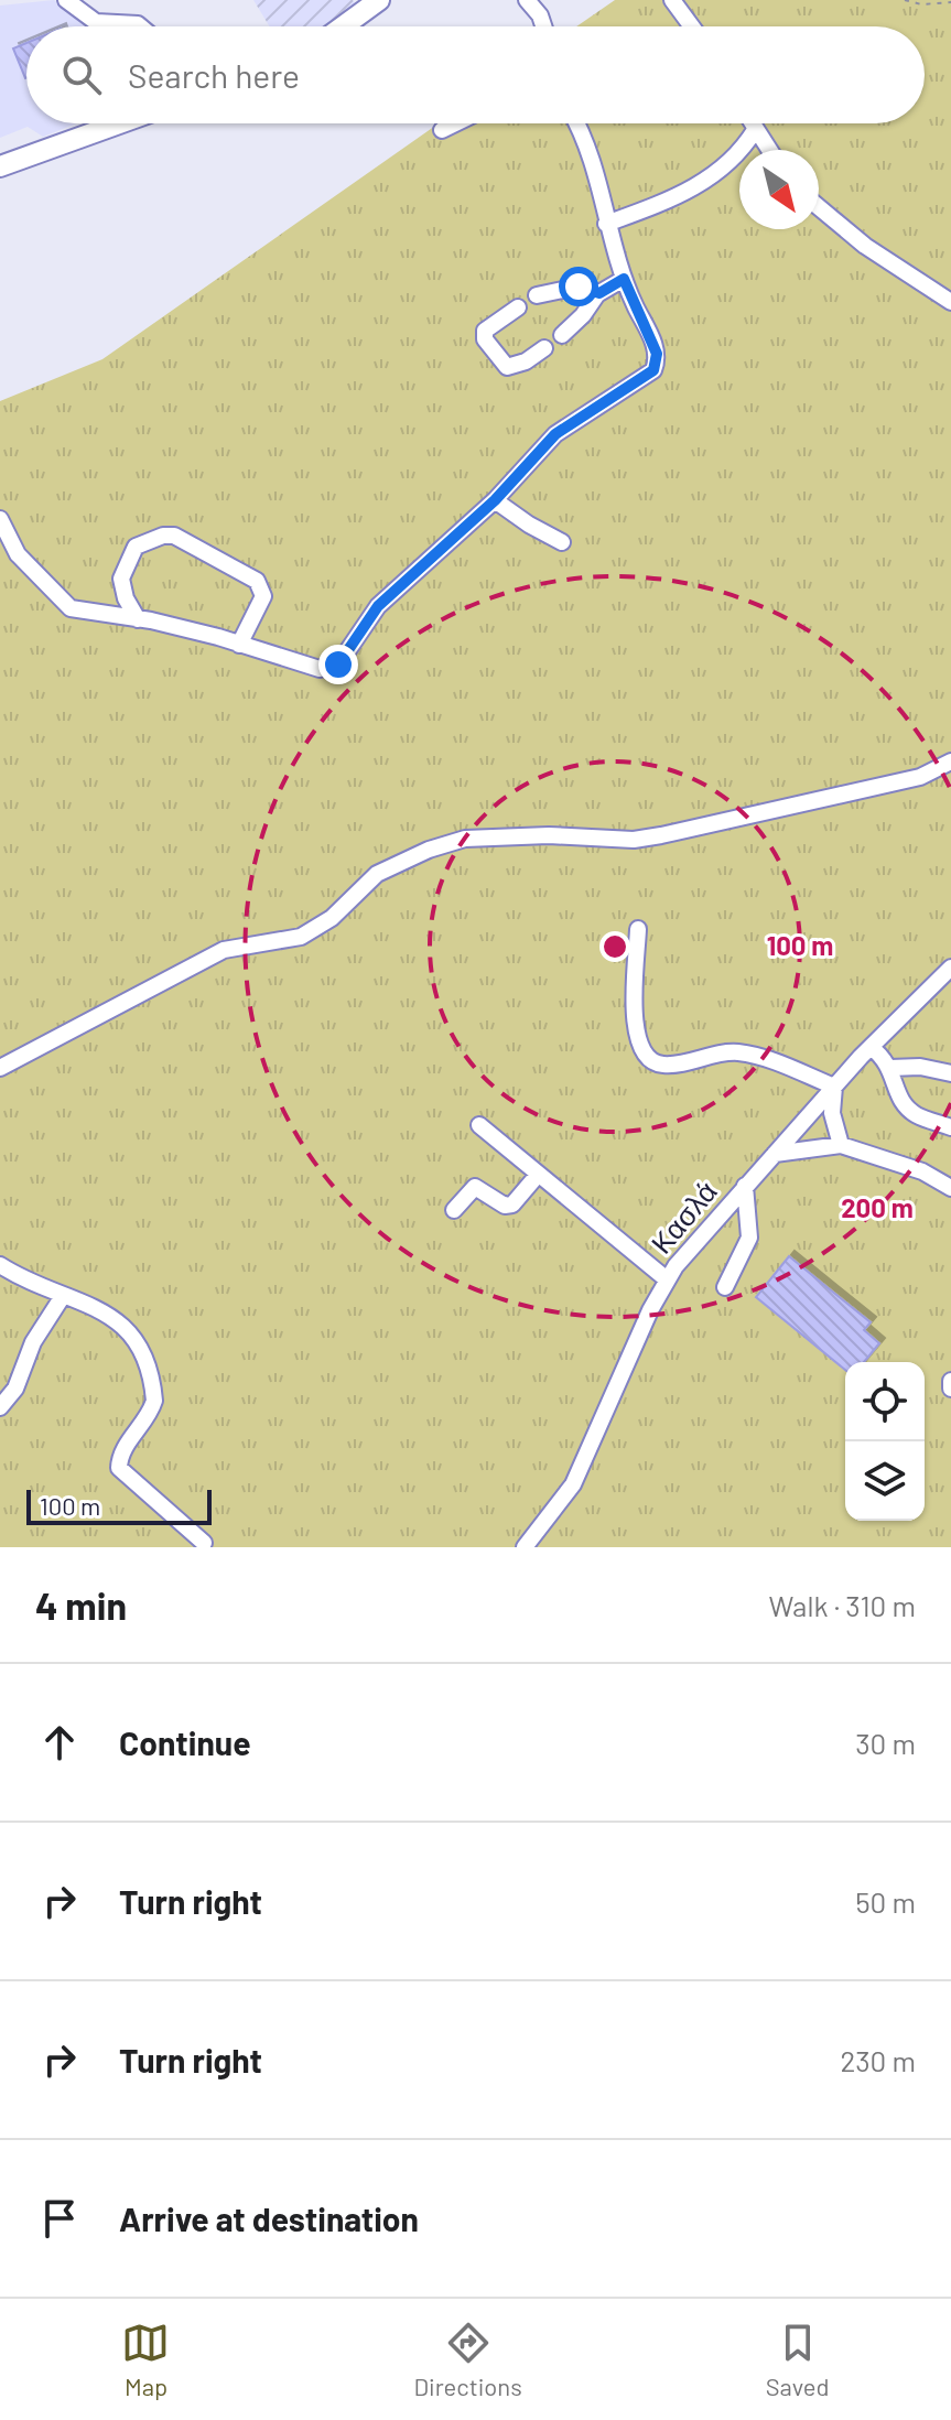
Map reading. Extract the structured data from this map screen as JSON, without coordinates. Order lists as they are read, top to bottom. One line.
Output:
{"streets":{"street":["Κασλά"]},"scale_bar":"100 m","north":"bottom right","page":{"search":"Search here","scale":"100 m","heading":["4 min","Walk · 310 m"],"list":[["Continue","30 m"],["Turn right","50 m"],["Turn right","230 m"],"Arrive at destination"],"nav":["Map","Directions","Saved"]},"rings":["100 m","200 m"]}
